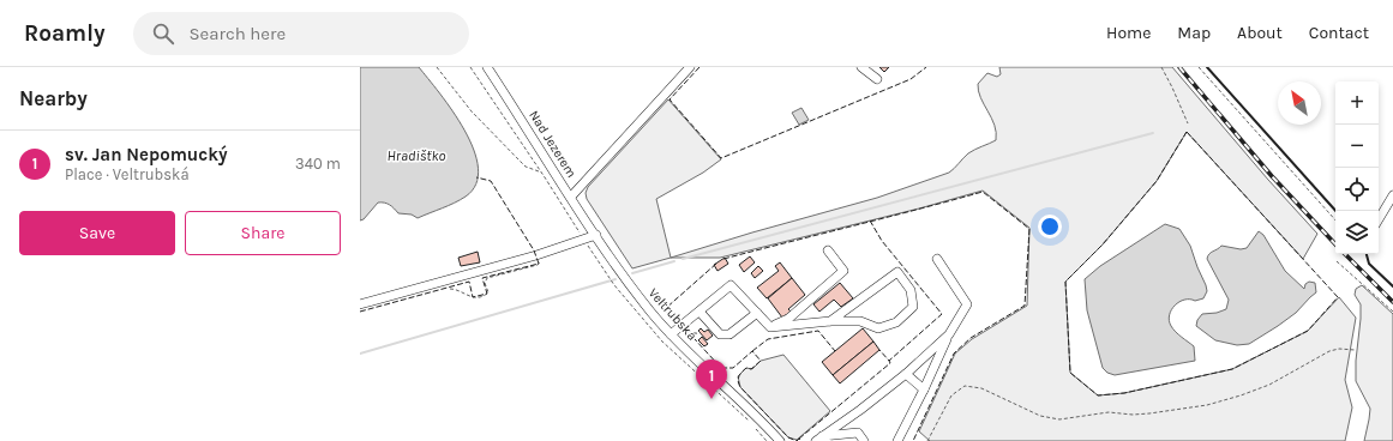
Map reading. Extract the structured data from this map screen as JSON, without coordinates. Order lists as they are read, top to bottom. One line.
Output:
{"streets":{"street":["Nad Jezerem","Veltrubská"]},"crossings":[["Nad Jezerem","Veltrubská"]],"water":["Hradišťko"],"north":"top left","page":{"header":"Roamly","search":"Search here","nav":["Home","Map","About","Contact"],"heading":"Nearby","map_buttons":["+","−"],"list":[{"mark":"1","name":"sv. Jan Nepomucký","note":"Place · Veltrubská","value":"340 m"}],"buttons":["Save","Share"],"pins":"1"}}
